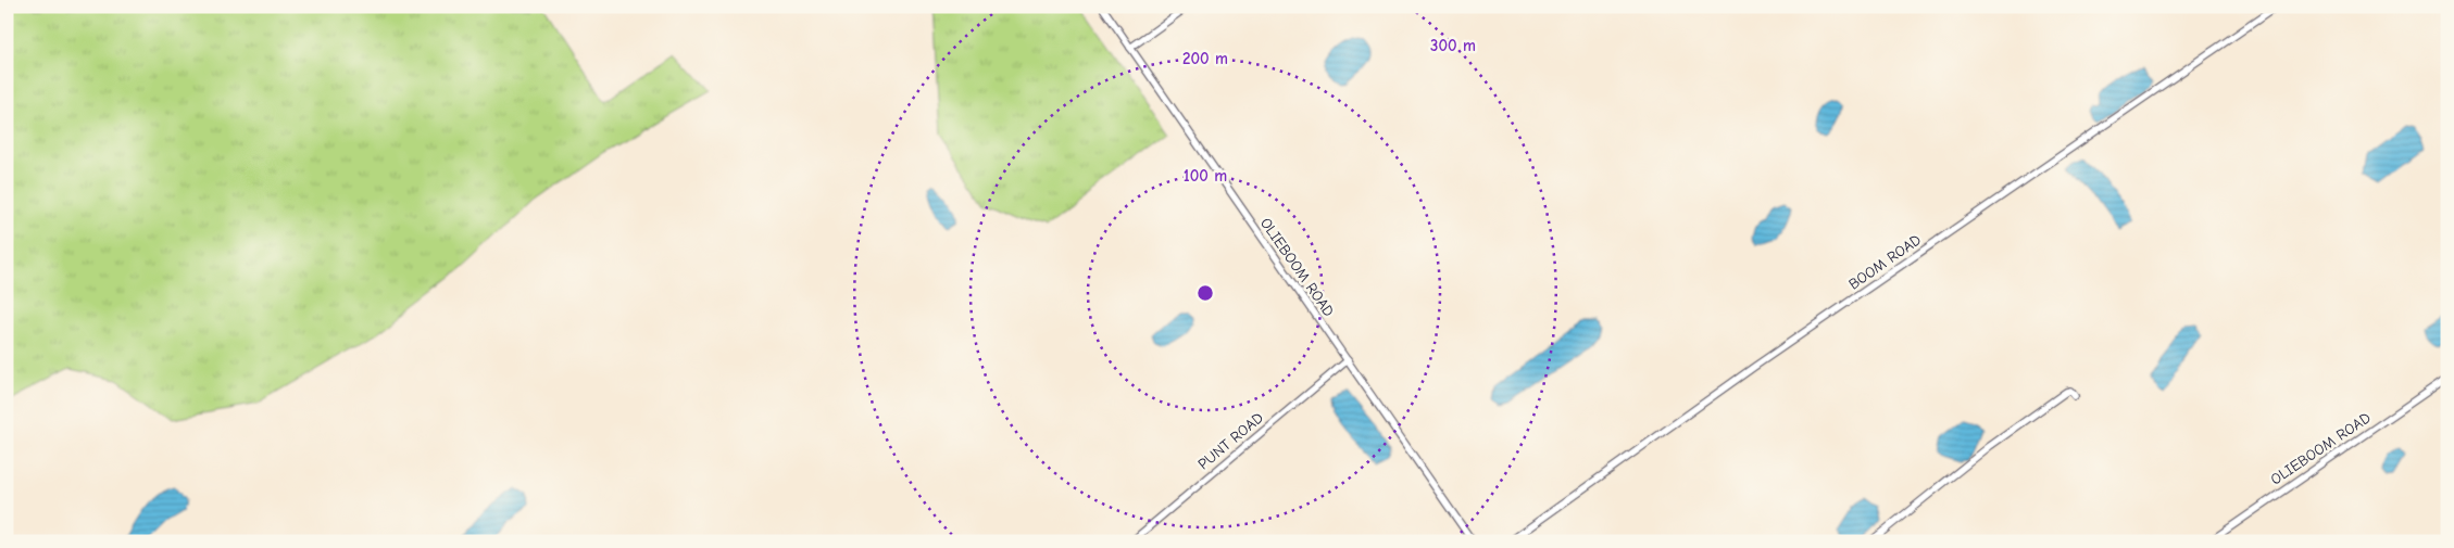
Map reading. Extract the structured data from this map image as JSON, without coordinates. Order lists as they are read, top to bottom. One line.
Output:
{"streets":{"street":["BOOM ROAD","OLIEBOOM ROAD","PUNT ROAD"]},"crossings":[["OLIEBOOM ROAD","PUNT ROAD"]],"rings":["300 m","200 m","100 m"]}
